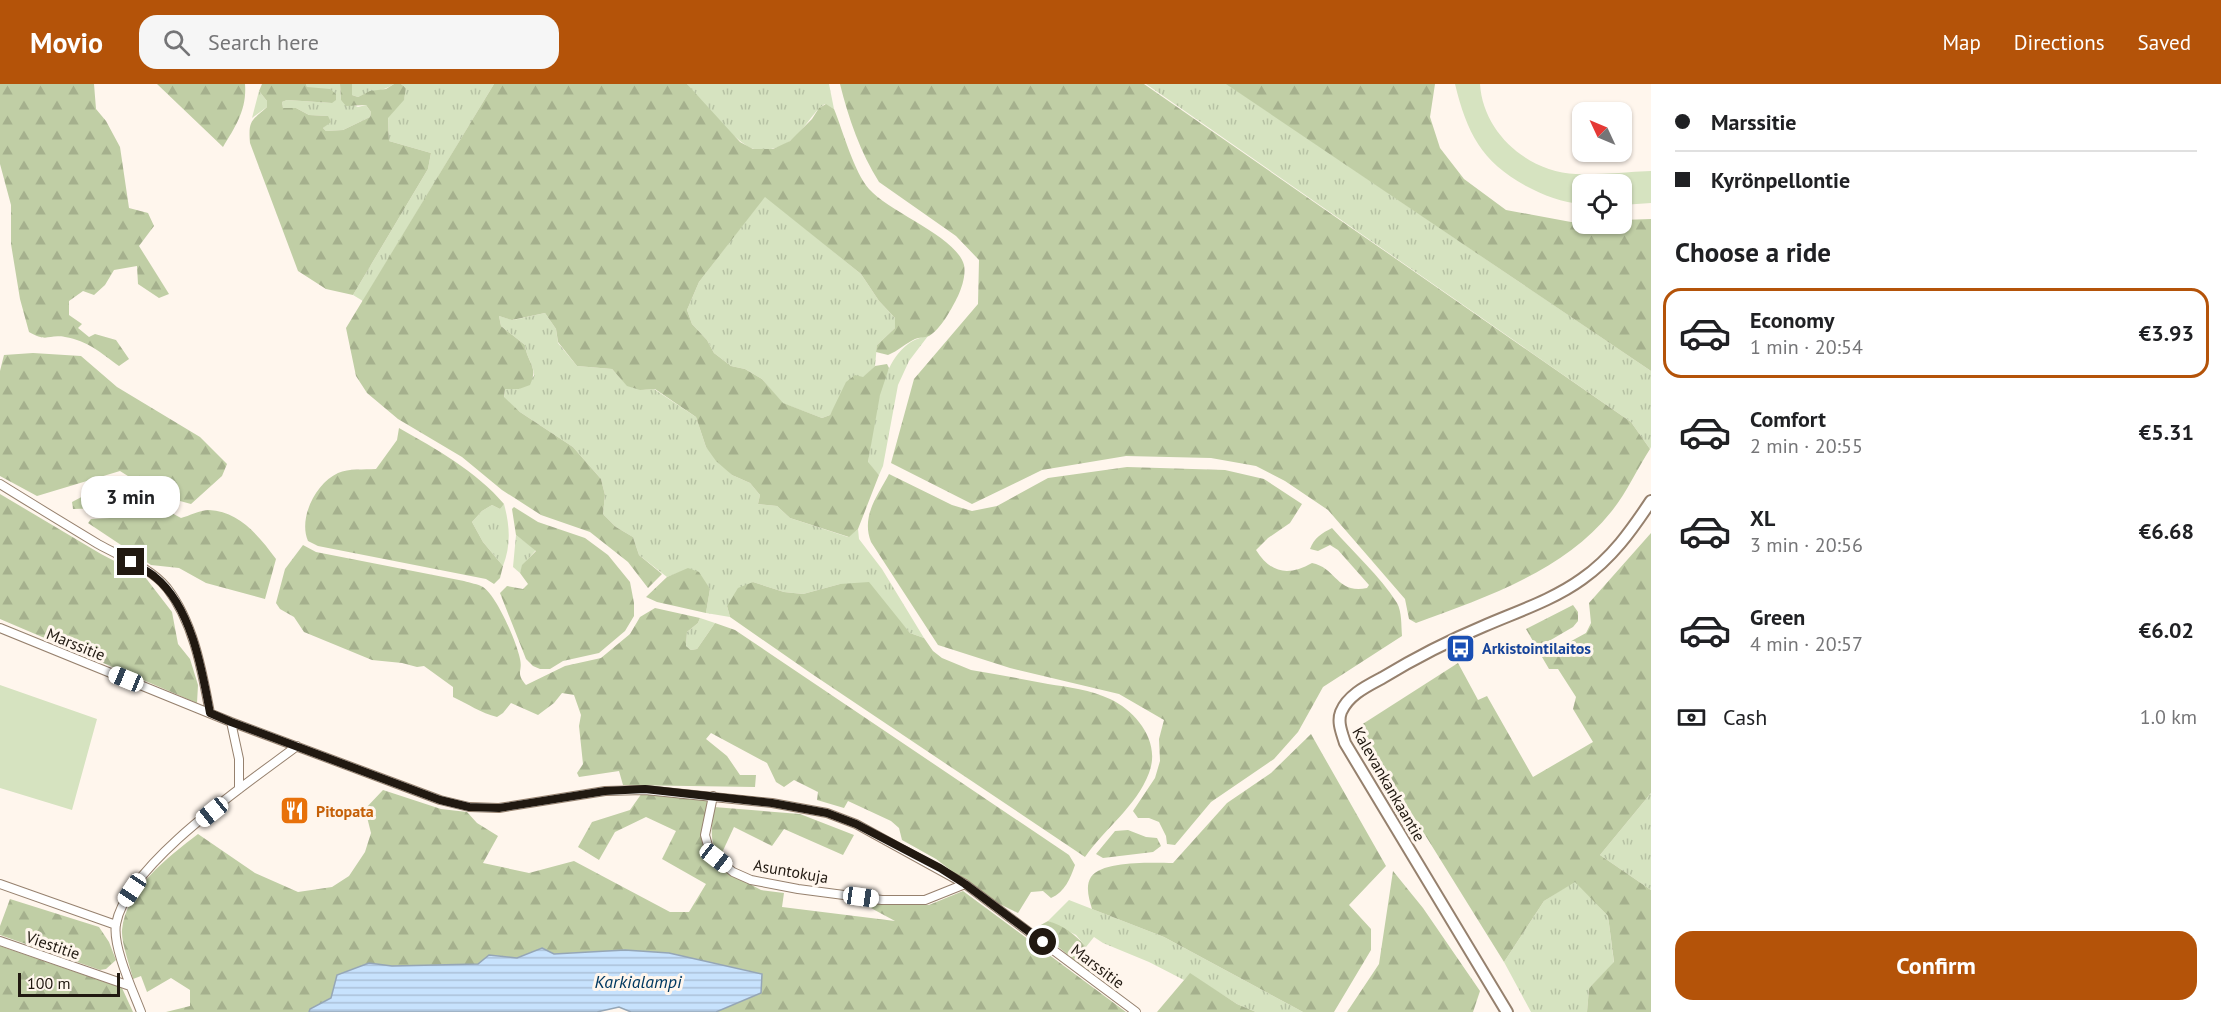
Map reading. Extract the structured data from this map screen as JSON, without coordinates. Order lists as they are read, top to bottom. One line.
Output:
{"streets":{"street":["Marssitie","Kalevankankaantie","Asuntokuja","Viestitie"]},"crossings":[["Marssitie","Asuntokuja"]],"water":["Karkialampi"],"places":{"bus stop":["Arkistointilaitos"],"restaurant":["Pitopata"]},"scale_bar":"100 m","north":"top left","page":{"header":"Movio","search":"Search here","nav":["Map","Directions","Saved"],"banner":["Marssitie","Kyrönpellontie"],"heading":"Choose a ride","list":[{"name":"Economy","note":"1 min · 20:54","value":"€3.93"},{"name":"Comfort","note":"2 min · 20:55","value":"€5.31"},{"name":"XL","note":"3 min · 20:56","value":"€6.68"},{"name":"Green","note":"4 min · 20:57","value":"€6.02"}],"bubble":"3 min","pay":["Cash","1.0 km"],"buttons":"Confirm","scale":"100 m"}}
